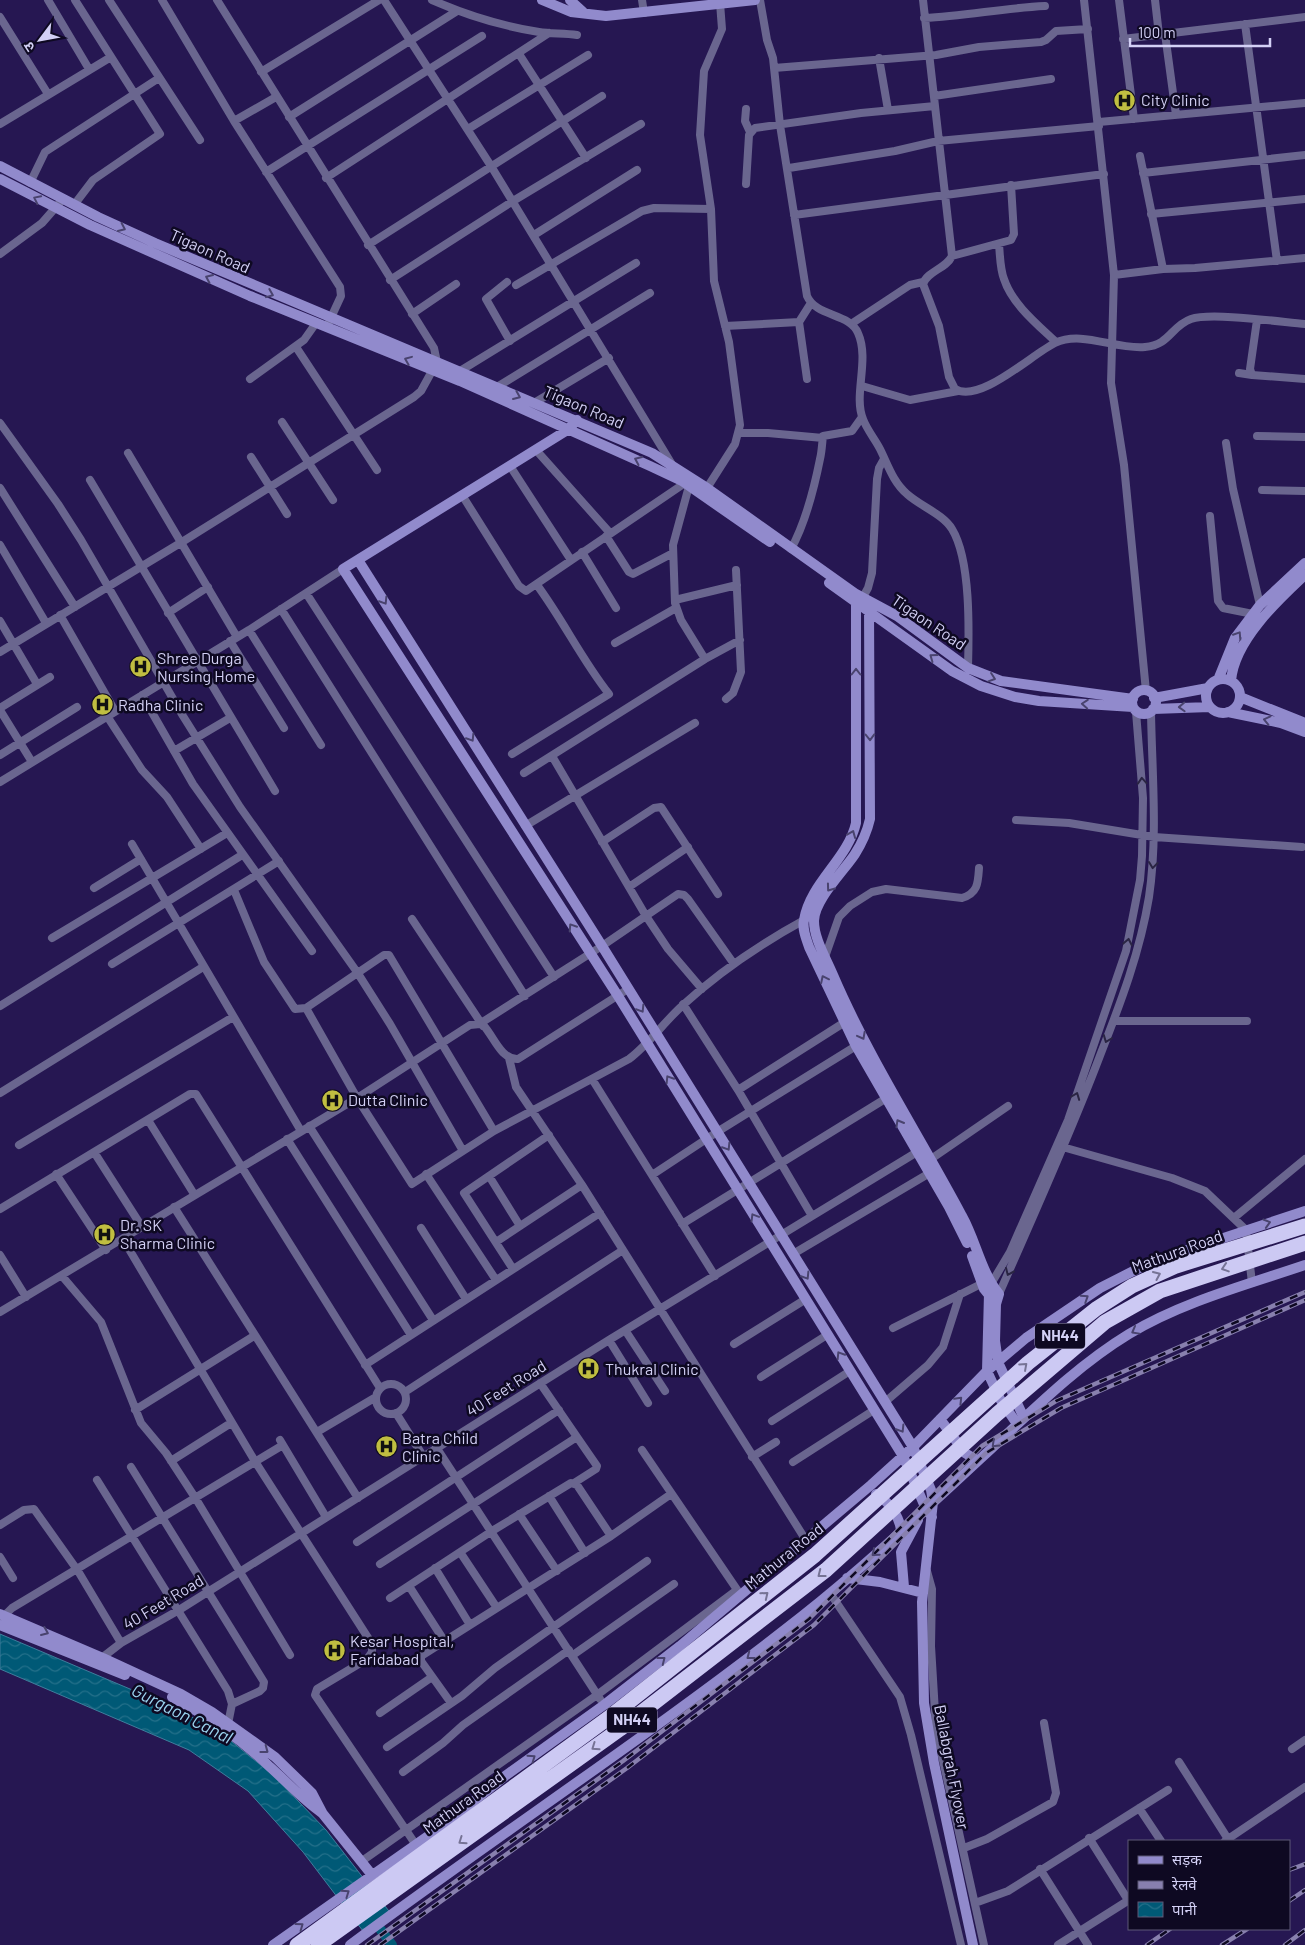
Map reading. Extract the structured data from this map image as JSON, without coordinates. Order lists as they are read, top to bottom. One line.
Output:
{"streets":{"highway":["Mathura Road","NH44"],"street":["Tigaon Road","40 Feet Road","Ballabgrah Flyover"]},"water":["Gurgaon Canal"],"places":{"hospital":["City Clinic","Shree Durga Nursing Home","Radha Clinic","Dutta Clinic","Dr. SK Sharma Clinic","Thukral Clinic","Batra Child Clinic","Kesar Hospital, Faridabad"]},"legend":["सड़क","रेलवे","पानी"],"scale_bar":"100 m","north":"bottom left"}
